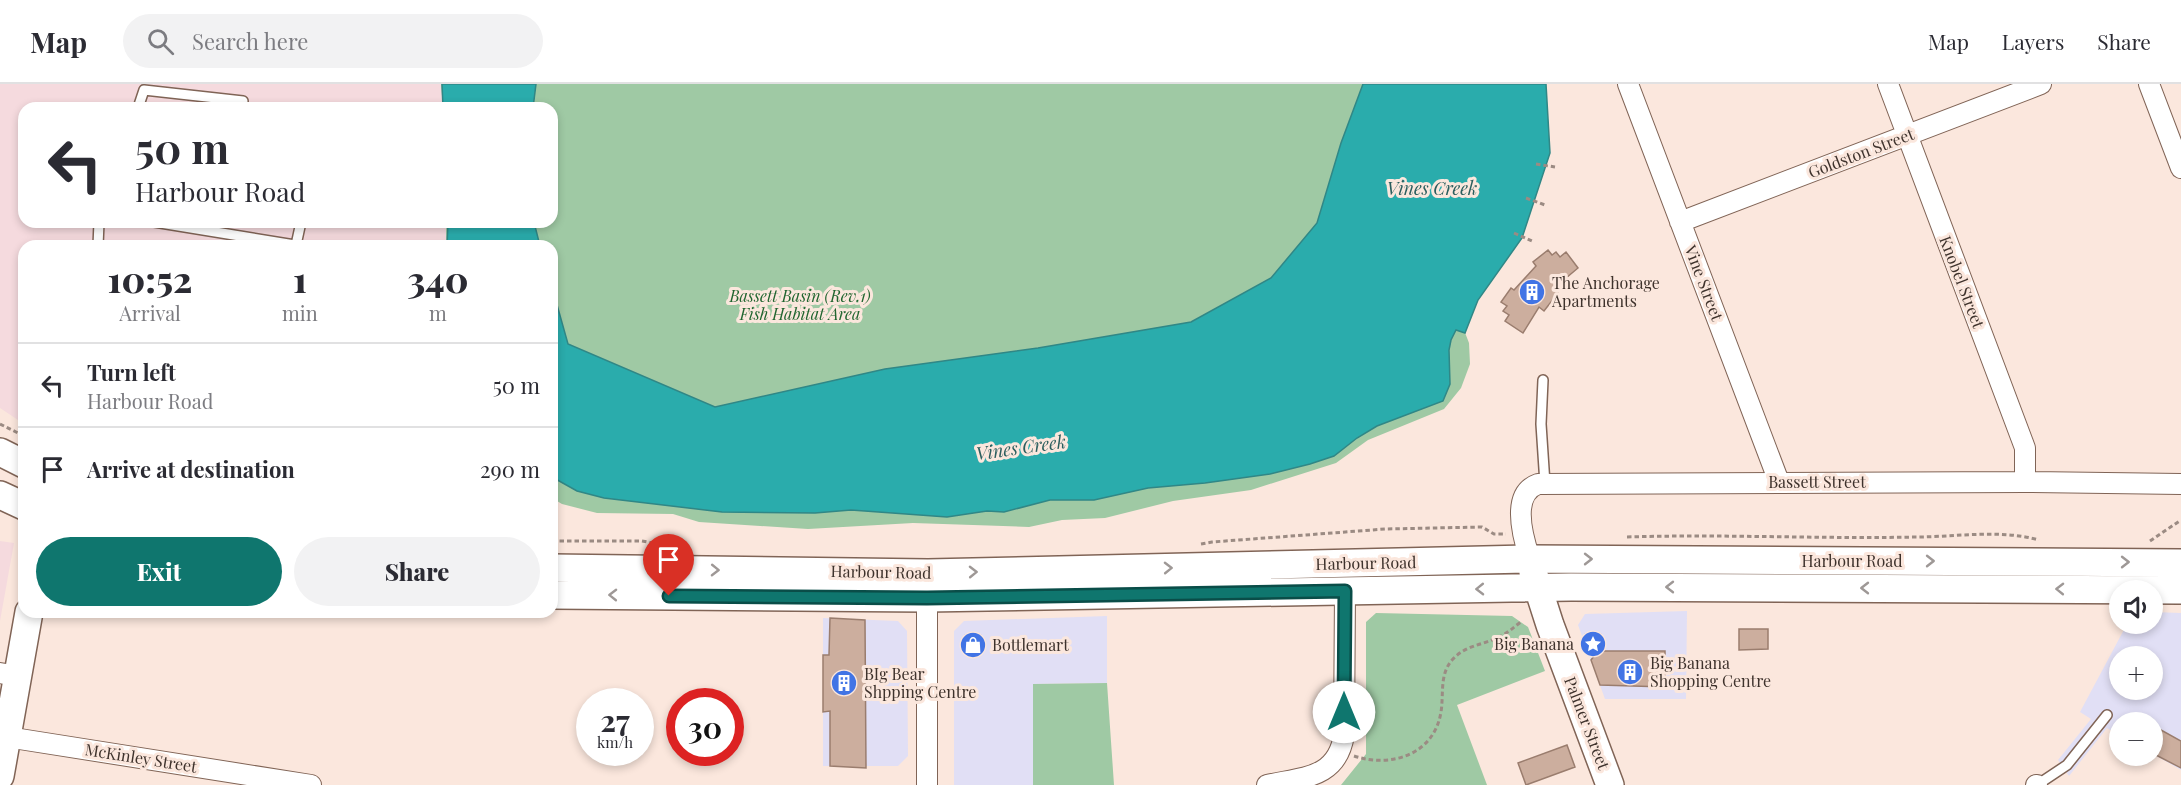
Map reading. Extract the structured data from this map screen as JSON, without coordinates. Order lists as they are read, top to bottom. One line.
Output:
{"streets":{"main road":["Harbour Road","Palmer Street"],"street":["Goldston Street","Knobel Street","Vine Street","Bassett Street","McKinley Street"]},"crossings":[["Goldston Street","Knobel Street"],["Goldston Street","Vine Street"],["Knobel Street","Bassett Street"],["Vine Street","Bassett Street"],["Harbour Road","Palmer Street"]],"water":["Vines Creek"],"parks":["Bassett Basin (Rev.1) Fish Habitat Area"],"places":{"building":["The Anchorage Apartments","Big Banana Shopping Centre","BIg Bear Shpping Centre"],"place":["Big Banana"],"shop":["Bottlemart"]},"page":{"header":"Map","search":"Search here","nav":["Map","Layers","Share"],"turn":["50 m","Harbour Road"],"eta":["10:52","Arrival","1","min","340","m"],"list":[{"name":"Turn left","note":"Harbour Road","value":"50 m"},{"name":"Arrive at destination","value":"290 m"}],"buttons":["Exit","Share"],"map_buttons":["+","−"],"speed":"27 km/h","limit":"30"}}
